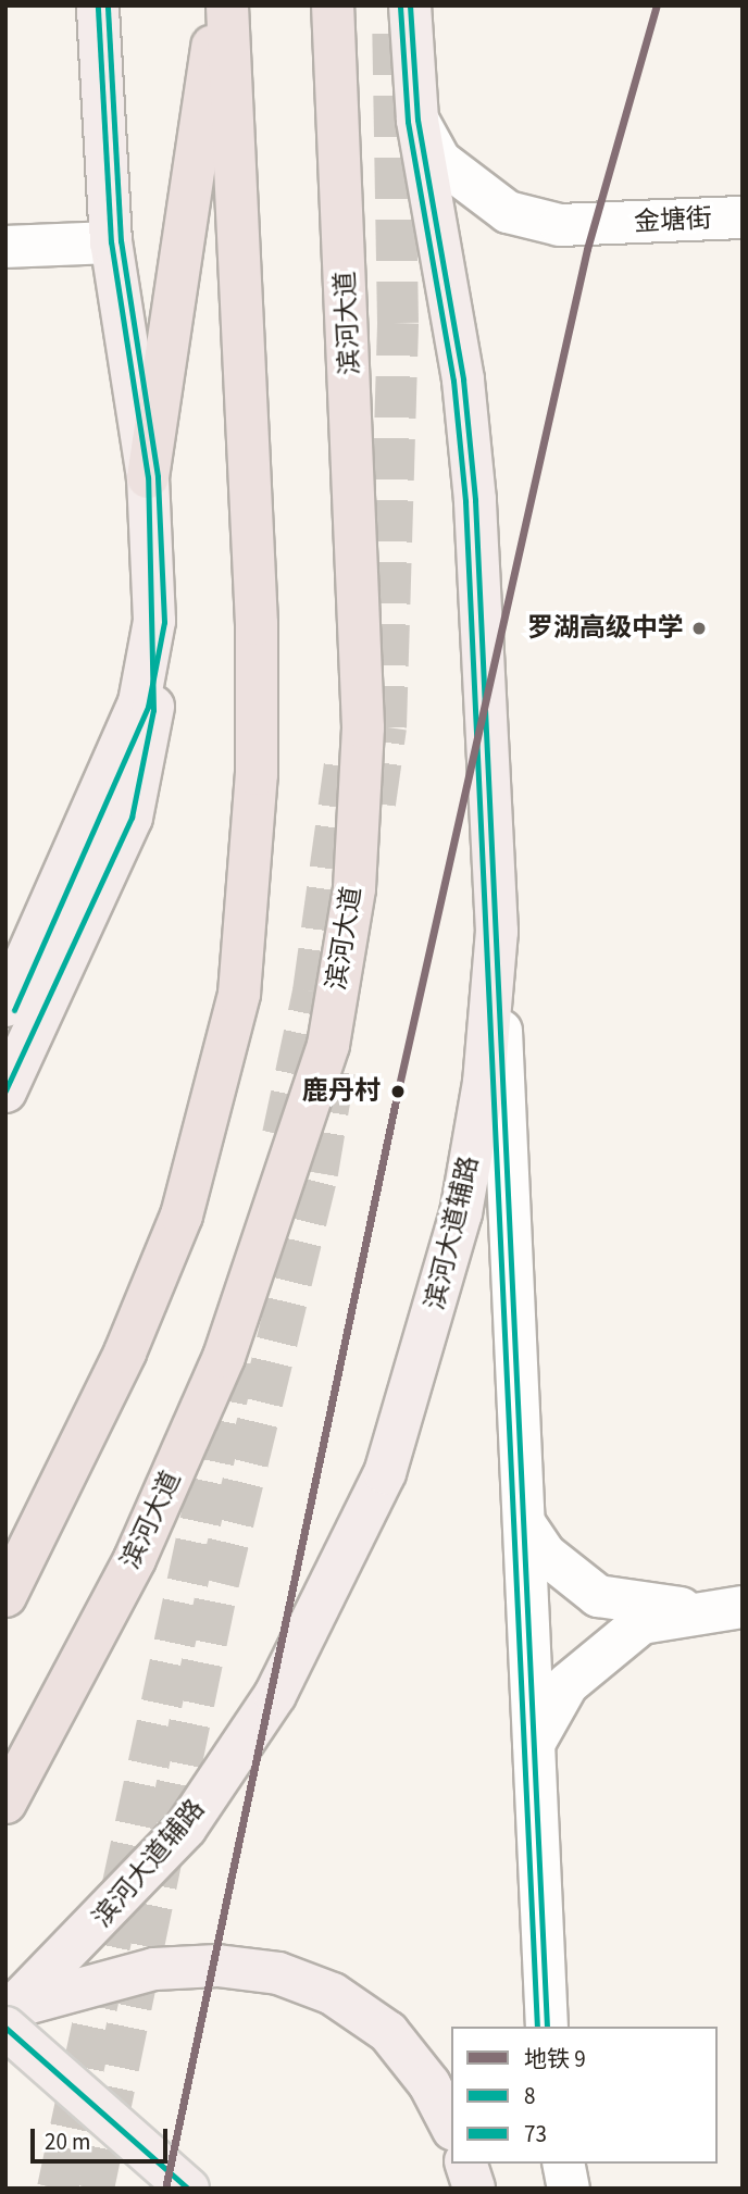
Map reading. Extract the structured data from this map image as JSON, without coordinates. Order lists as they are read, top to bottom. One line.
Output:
{"streets":{"highway":["滨河大道"],"main road":["滨河大道辅路"],"street":["金塘街"]},"crossings":[["金塘街","滨河大道辅路"]],"places":["罗湖高级中学","鹿丹村"],"lines":["metro line 9","transit line 8","transit line 73"],"legend":["地铁 9","8","73"],"scale_bar":"20 m"}
